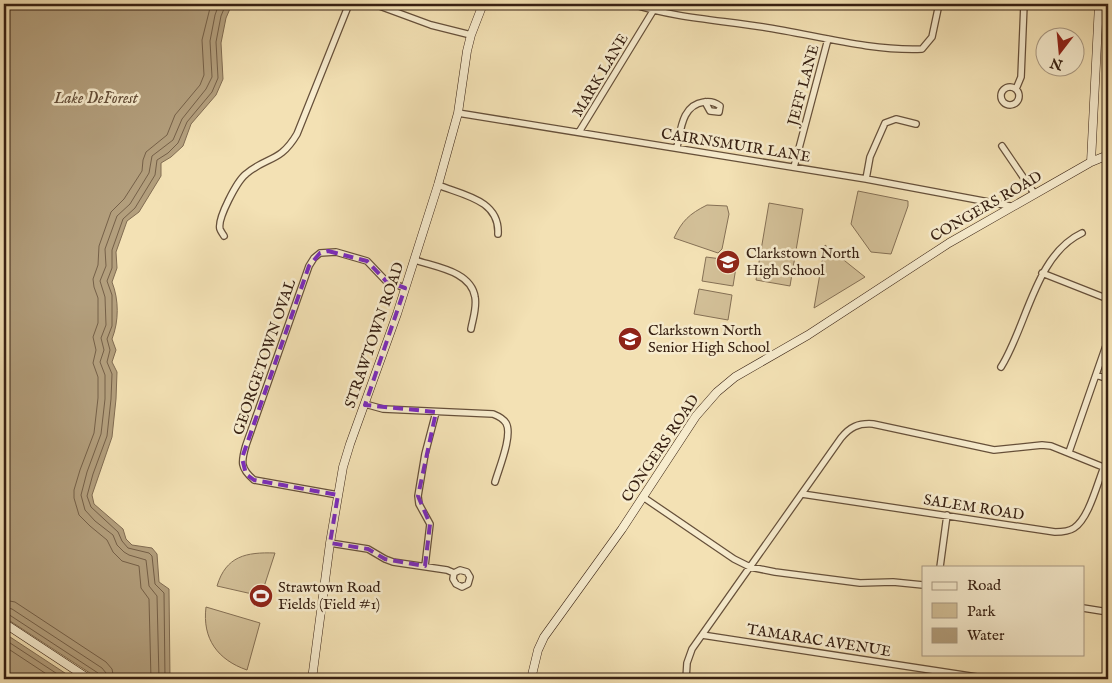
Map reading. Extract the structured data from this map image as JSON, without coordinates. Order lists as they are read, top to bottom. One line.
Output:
{"streets":{"street":["MARK LANE","JEFF LANE","CAIRNSMUIR LANE","CONGERS ROAD","STRAWTOWN ROAD","GEORGETOWN OVAL","SALEM ROAD","TAMARAC AVENUE"]},"crossings":[["MARK LANE","CAIRNSMUIR LANE"],["JEFF LANE","CAIRNSMUIR LANE"],["CAIRNSMUIR LANE","CONGERS ROAD"],["CAIRNSMUIR LANE","STRAWTOWN ROAD"],["STRAWTOWN ROAD","GEORGETOWN OVAL"]],"water":["Lake DeForest"],"places":{"school or university":["Clarkstown North High School","Clarkstown North Senior High School"],"sports":["Strawtown Road Fields (Field #1)"]},"legend":["Road","Park","Water"],"north":"bottom"}
